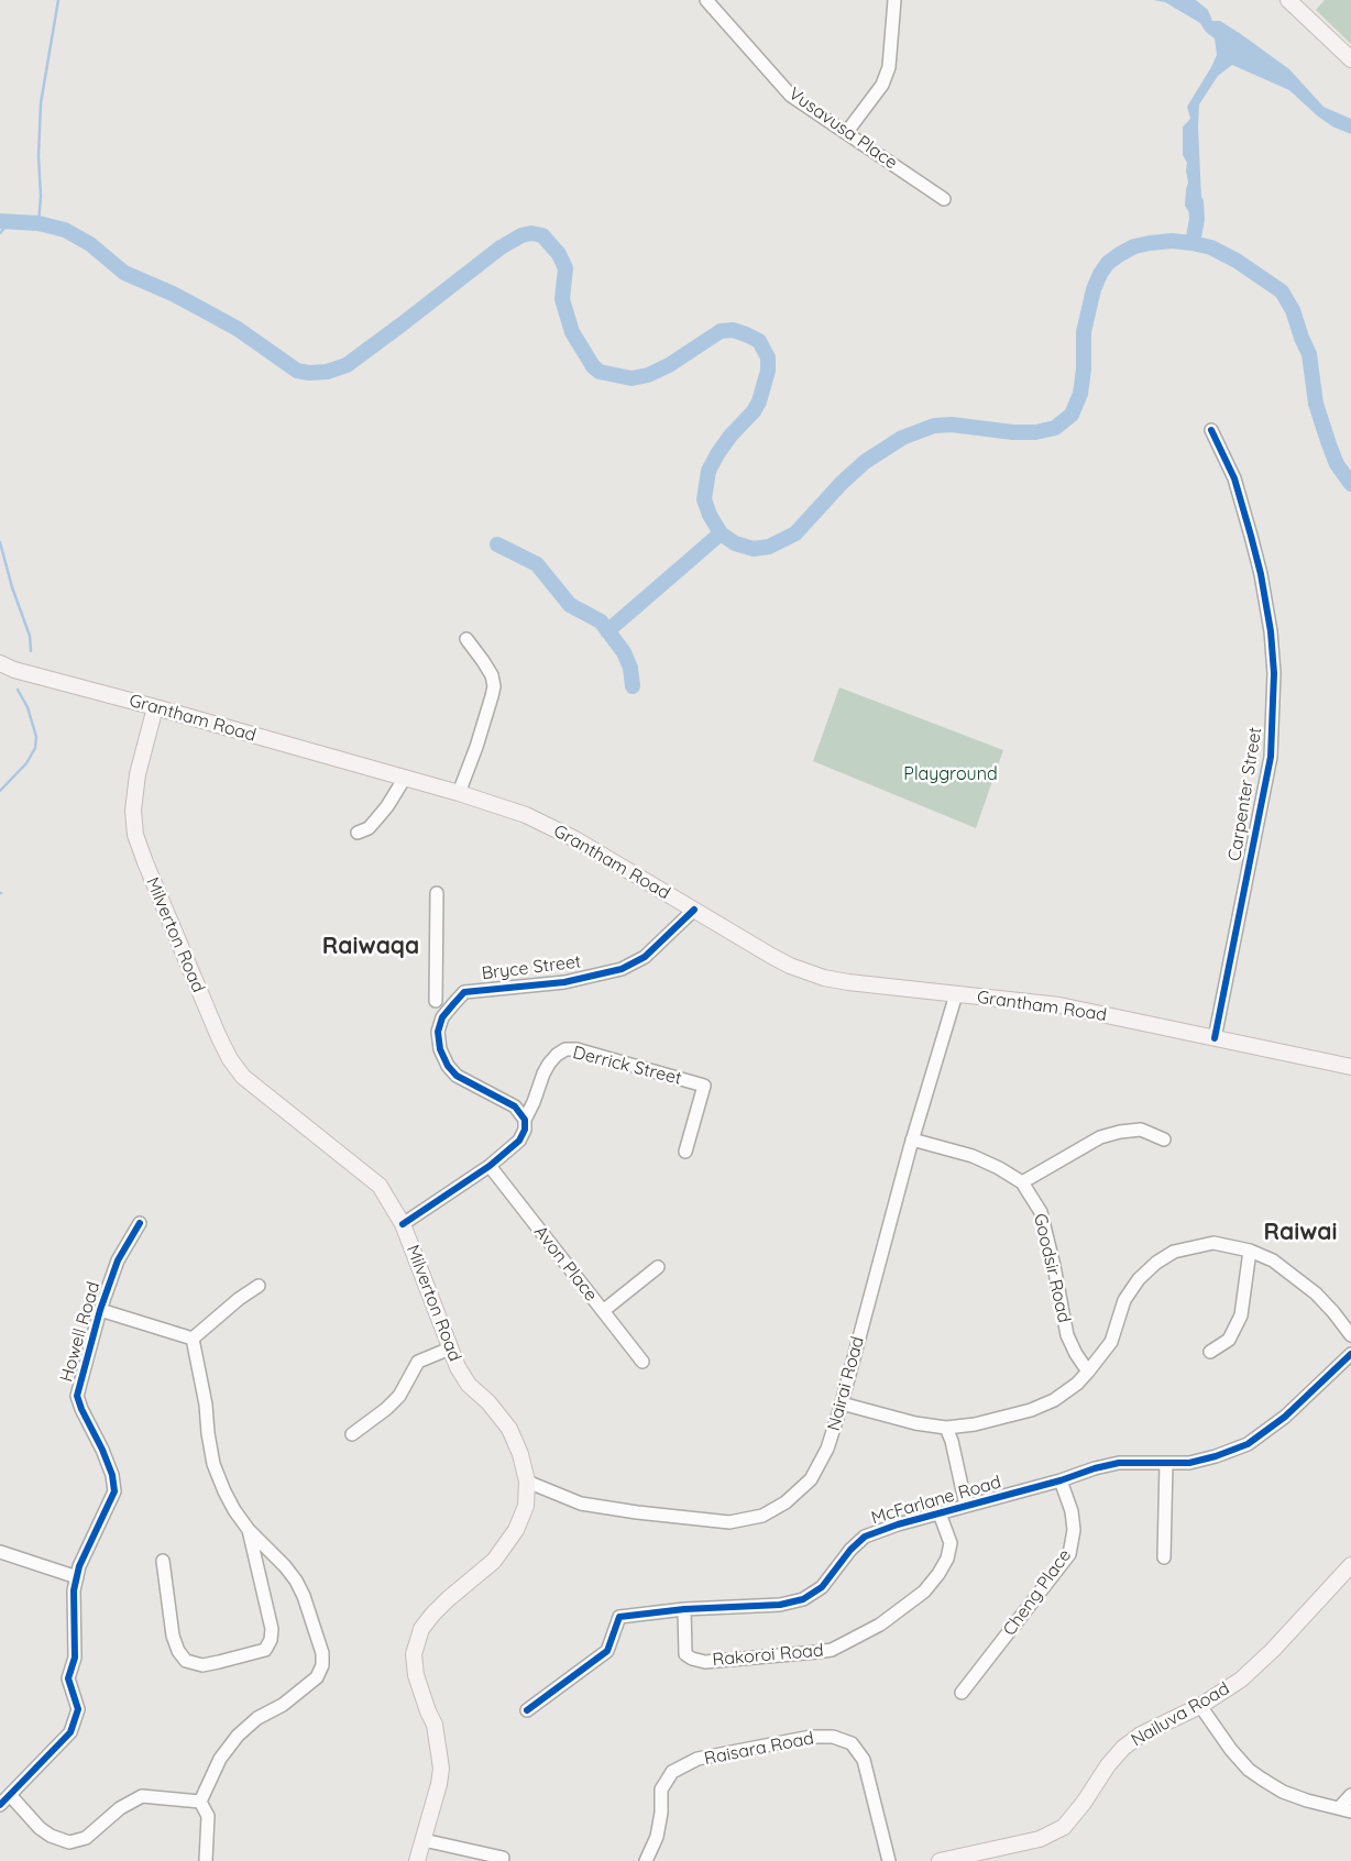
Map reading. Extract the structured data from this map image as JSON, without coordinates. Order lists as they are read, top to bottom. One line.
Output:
{"streets":{"main road":["Grantham Road","Milverton Road","Nailuva Road"],"street":["Vusavusa Place","Carpenter Street","Bryce Street","Derrick Street","Avon Place","Goodsir Road","Howell Road","Nairai Road","McFarlane Road","Cheng Place","Rakoroi Road","Raisara Road"]},"crossings":[["Grantham Road","Carpenter Street"],["Grantham Road","Milverton Road"],["Grantham Road","Bryce Street"],["Grantham Road","Nairai Road"],["Milverton Road","Nairai Road"],["Bryce Street","Derrick Street"],["Goodsir Road","Nairai Road"],["McFarlane Road","Cheng Place"],["McFarlane Road","Rakoroi Road"]],"districts":["Raiwaqa","Raiwai"],"parks":["Playground"]}
